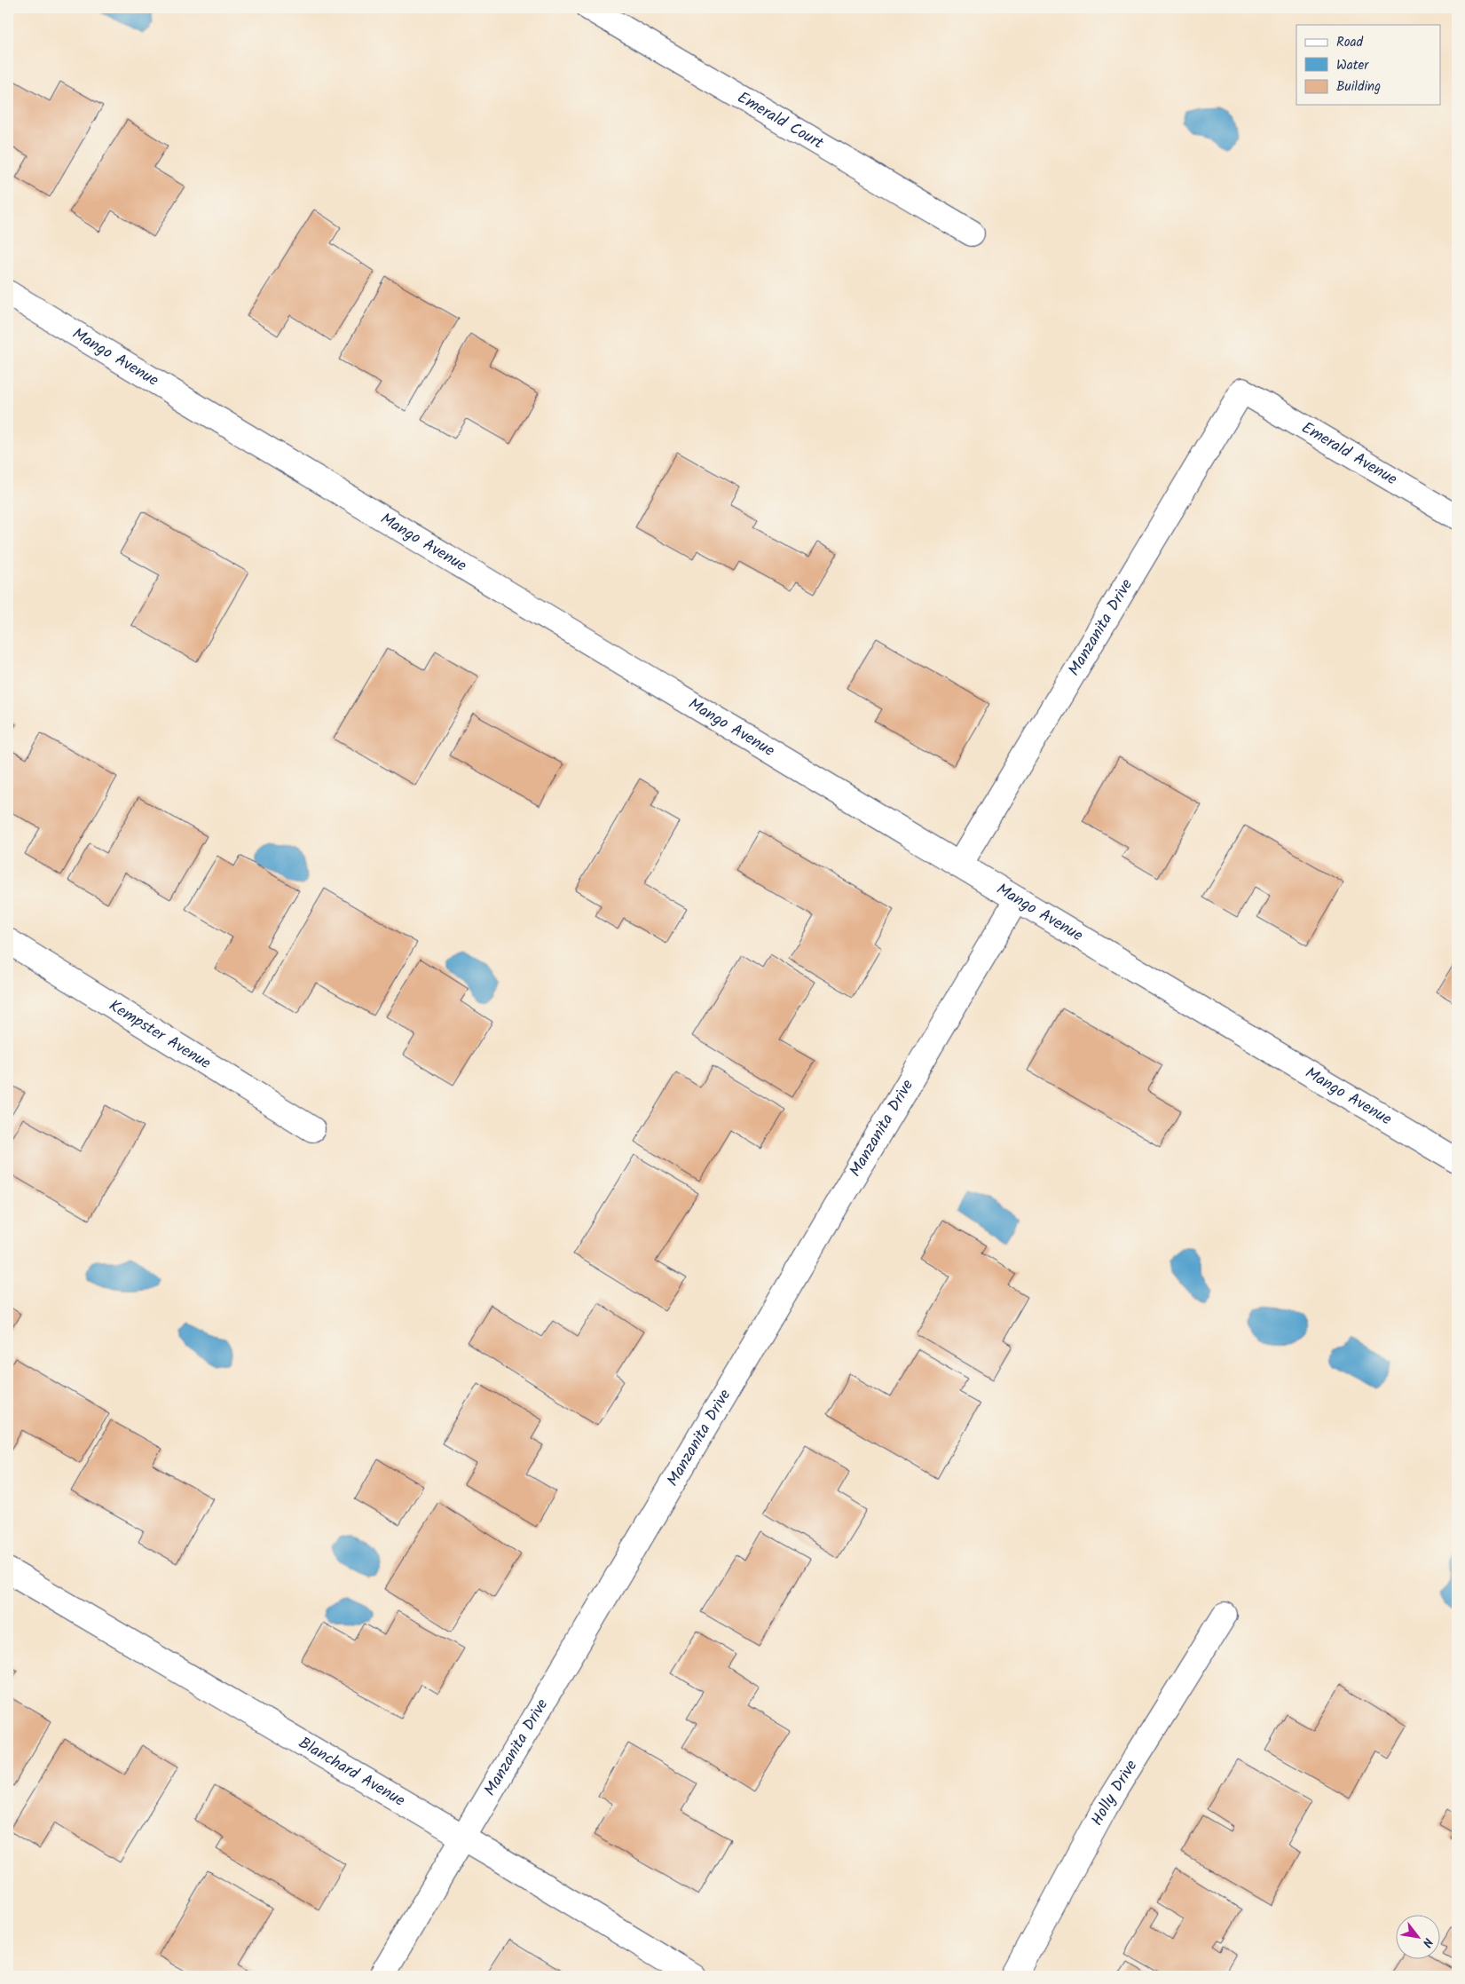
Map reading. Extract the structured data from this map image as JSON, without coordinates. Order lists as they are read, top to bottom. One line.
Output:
{"streets":{"street":["Emerald Court","Mango Avenue","Emerald Avenue","Manzanita Drive","Kempster Avenue","Blanchard Avenue","Holly Drive"]},"crossings":[["Mango Avenue","Manzanita Drive"],["Emerald Avenue","Manzanita Drive"],["Manzanita Drive","Blanchard Avenue"]],"legend":["Road","Water","Building"],"north":"bottom right"}
